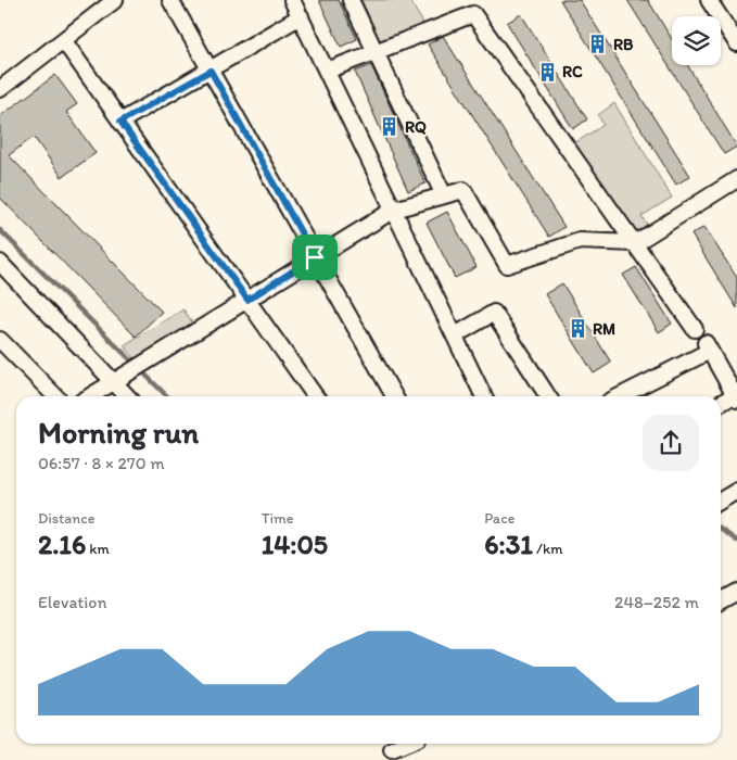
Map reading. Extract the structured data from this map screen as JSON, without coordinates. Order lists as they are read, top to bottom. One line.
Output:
{"places":{"building":["RB","RC","RQ","RM"]},"page":{"heading":["Morning run","06:57 · 8 × 270 m"],"stats":[["Distance","2.16 km"],["Time","14:05"],["Pace","6:31 /km"]],"chart":["Elevation","248–252 m"]}}
